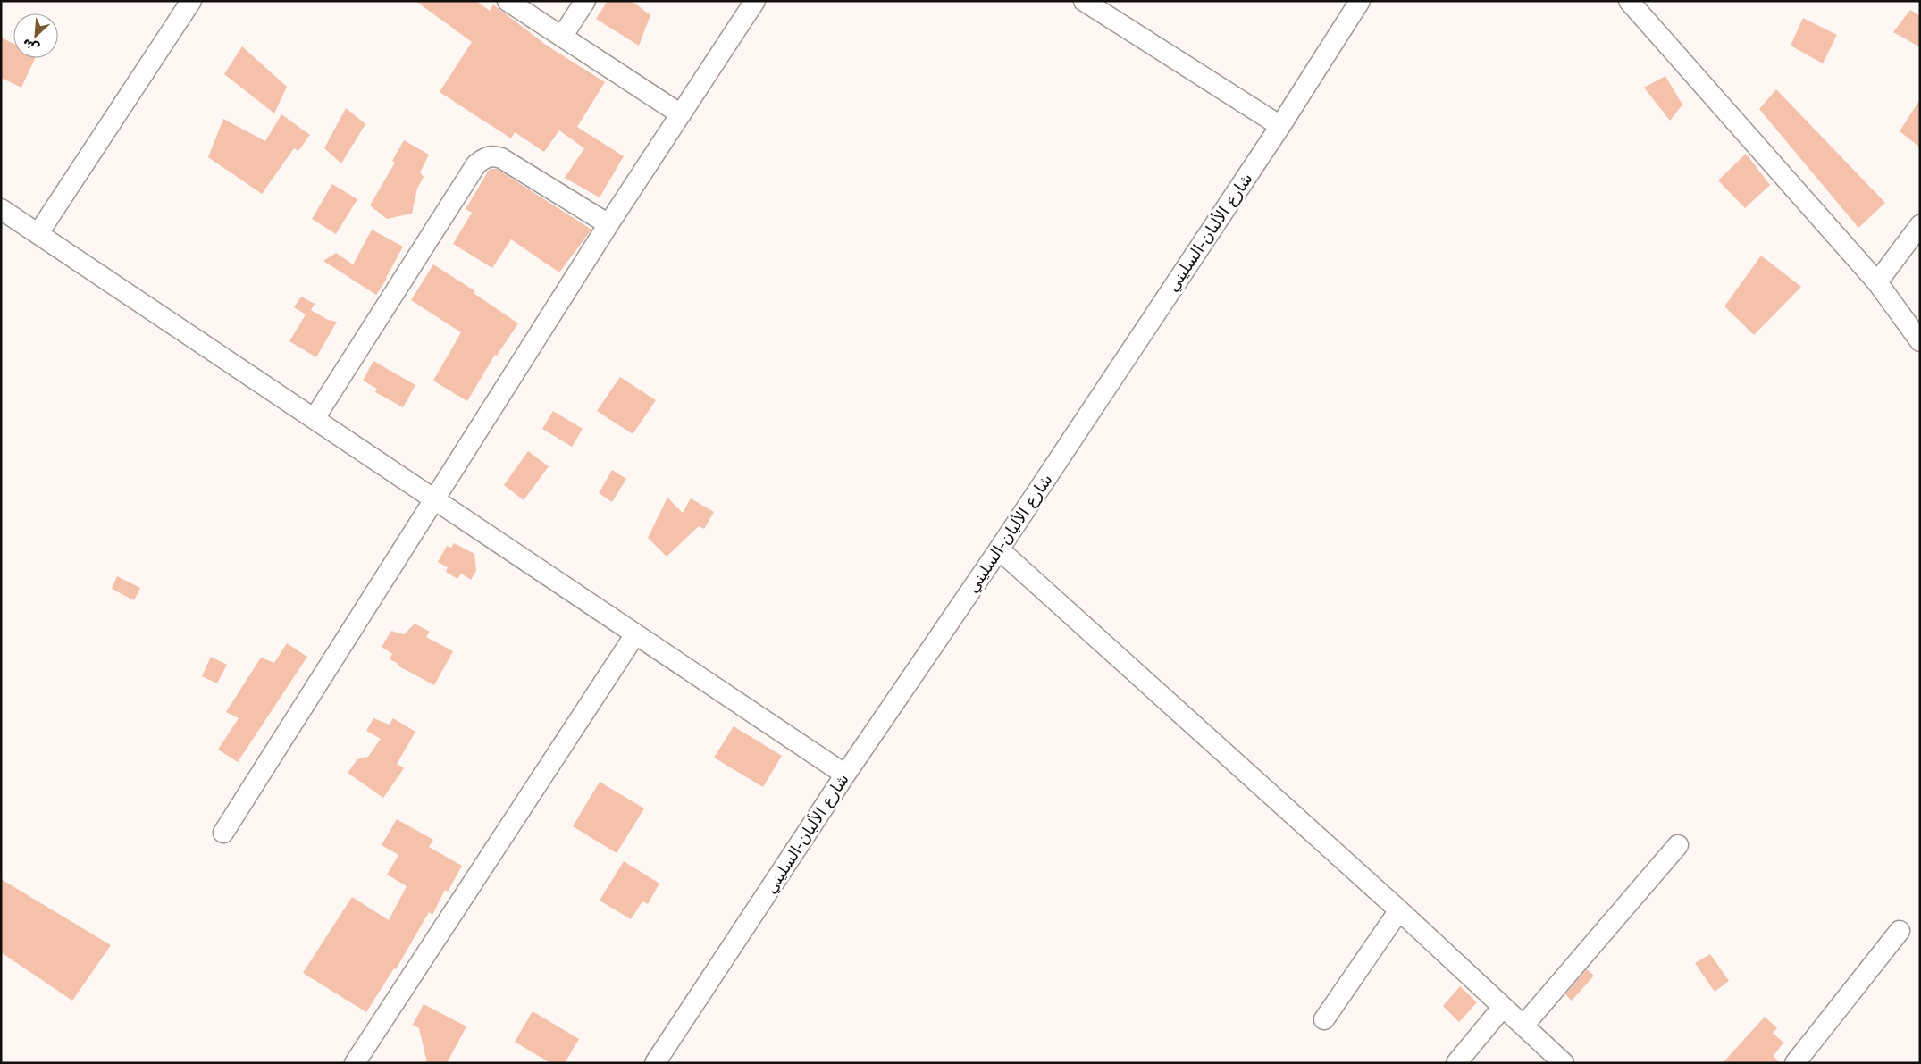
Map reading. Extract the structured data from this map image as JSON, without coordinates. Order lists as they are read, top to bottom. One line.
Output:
{"streets":{"street":["شارع الألبان-السليني"]},"north":"bottom left"}
